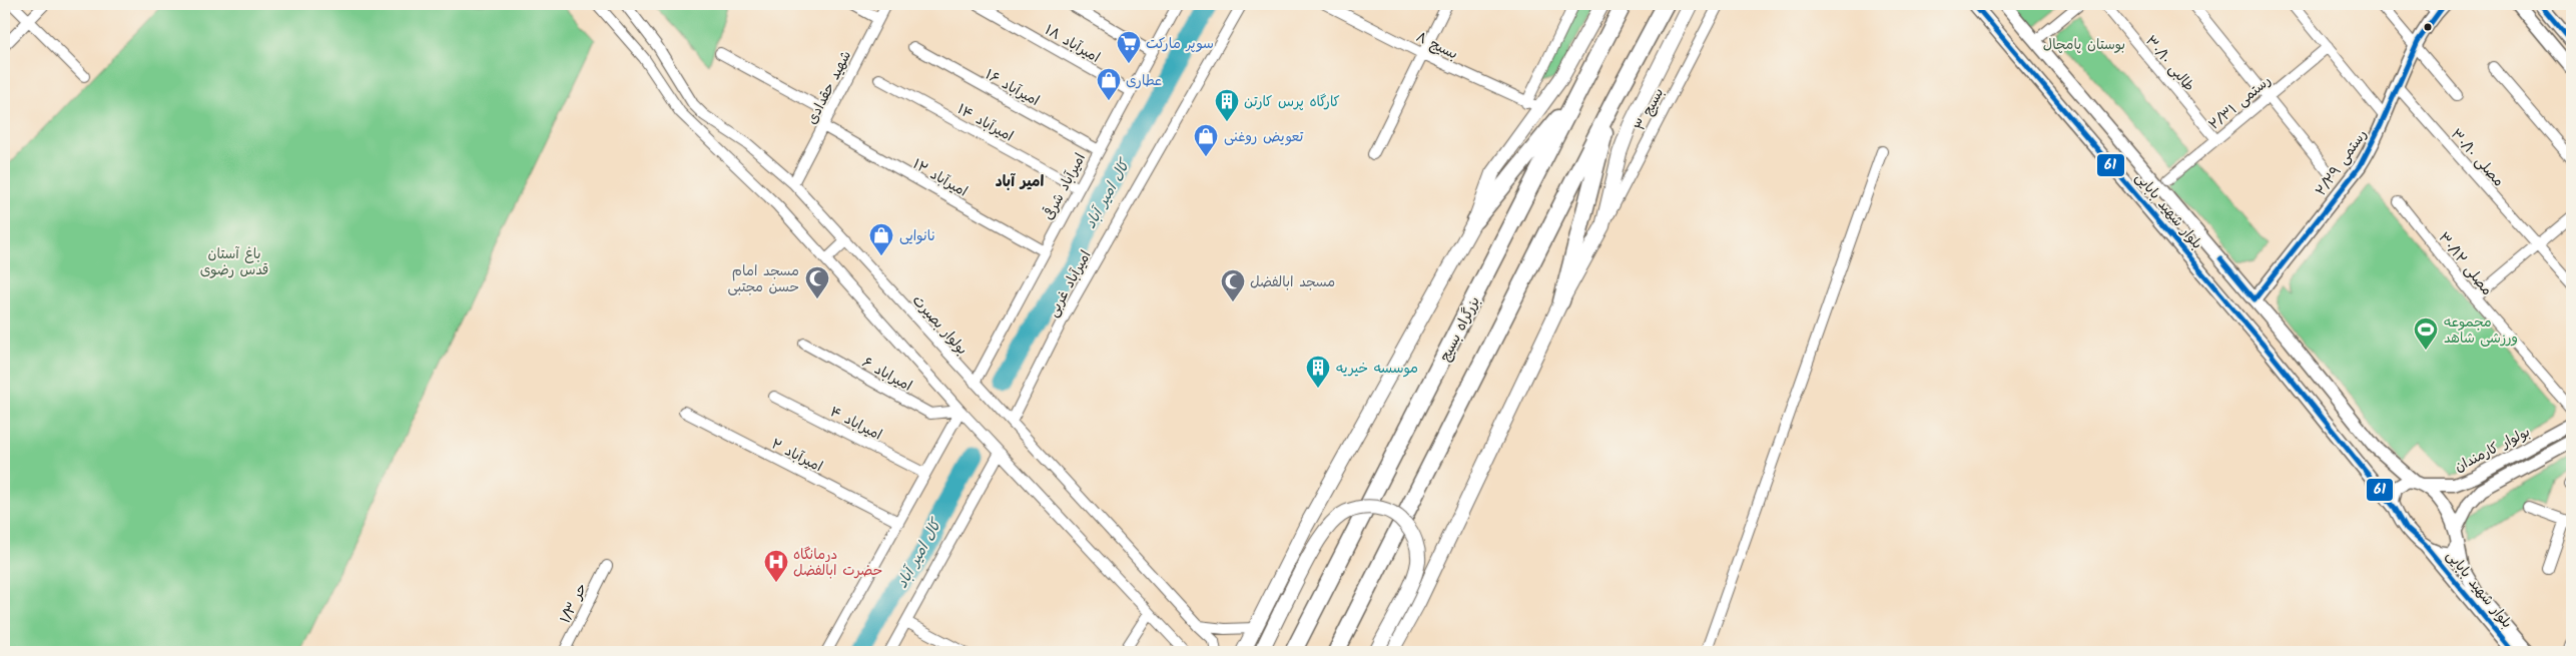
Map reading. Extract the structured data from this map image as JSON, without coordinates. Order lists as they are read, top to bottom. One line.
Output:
{"streets":{"highway":["بزرگراه بسیج"],"street":["امیرآباد ۱۸","بسیج ۸","طالبی ۳۰/۱۰","شهید حقدادی","امیرآباد ۱۶","رستمی ۲/۳۱","بسیج ۳","امیرآباد ۱۴","مصلی ۳۰/۱۰","رستمی ۲/۲۹","امیرآباد ۱۲","امیرآباد شرقی","بلوار شهید بابایی","مصلی ۳۰/۱۲","امیرآباد غربی","بولوار بصیرت","امیراباد ۶","امیراباد ۴","بولوار کارمندان","امیرآباد ۲","حر ۱/۳"]},"crossings":[["امیرآباد ۱۸","امیرآباد شرقی"],["طالبی ۳۰/۱۰","رستمی ۲/۳۱"],["شهید حقدادی","امیرآباد ۱۲"],["شهید حقدادی","بولوار بصیرت"],["امیرآباد ۱۶","امیرآباد شرقی"],["امیرآباد ۱۴","امیرآباد شرقی"],["مصلی ۳۰/۱۰","رستمی ۲/۲۹"],["رستمی ۲/۲۹","بلوار شهید بابایی"],["امیرآباد ۱۲","امیرآباد شرقی"],["امیرآباد شرقی","بولوار بصیرت"],["بلوار شهید بابایی","بولوار کارمندان"],["امیرآباد غربی","بولوار بصیرت"]],"districts":["امیر آباد"],"water":["کال امیر آباد"],"parks":["بوستان پامچال","باغ آستان قدس رضوی"],"places":{"supermarket":["سوپر مارکت"],"shop":["عطاری","تعویض روغنی","نانوایی"],"building":["کارگاه پرس کارتن","موسسه خیریه"],"mosque":["مسجد امام حسن مجتبی","مسجد ابالفضل"],"sports":["مجموعه ورزشی شاهد"],"hospital":["درمانگاه حضرت ابالفضل"]},"lines":["transit line 61"]}
